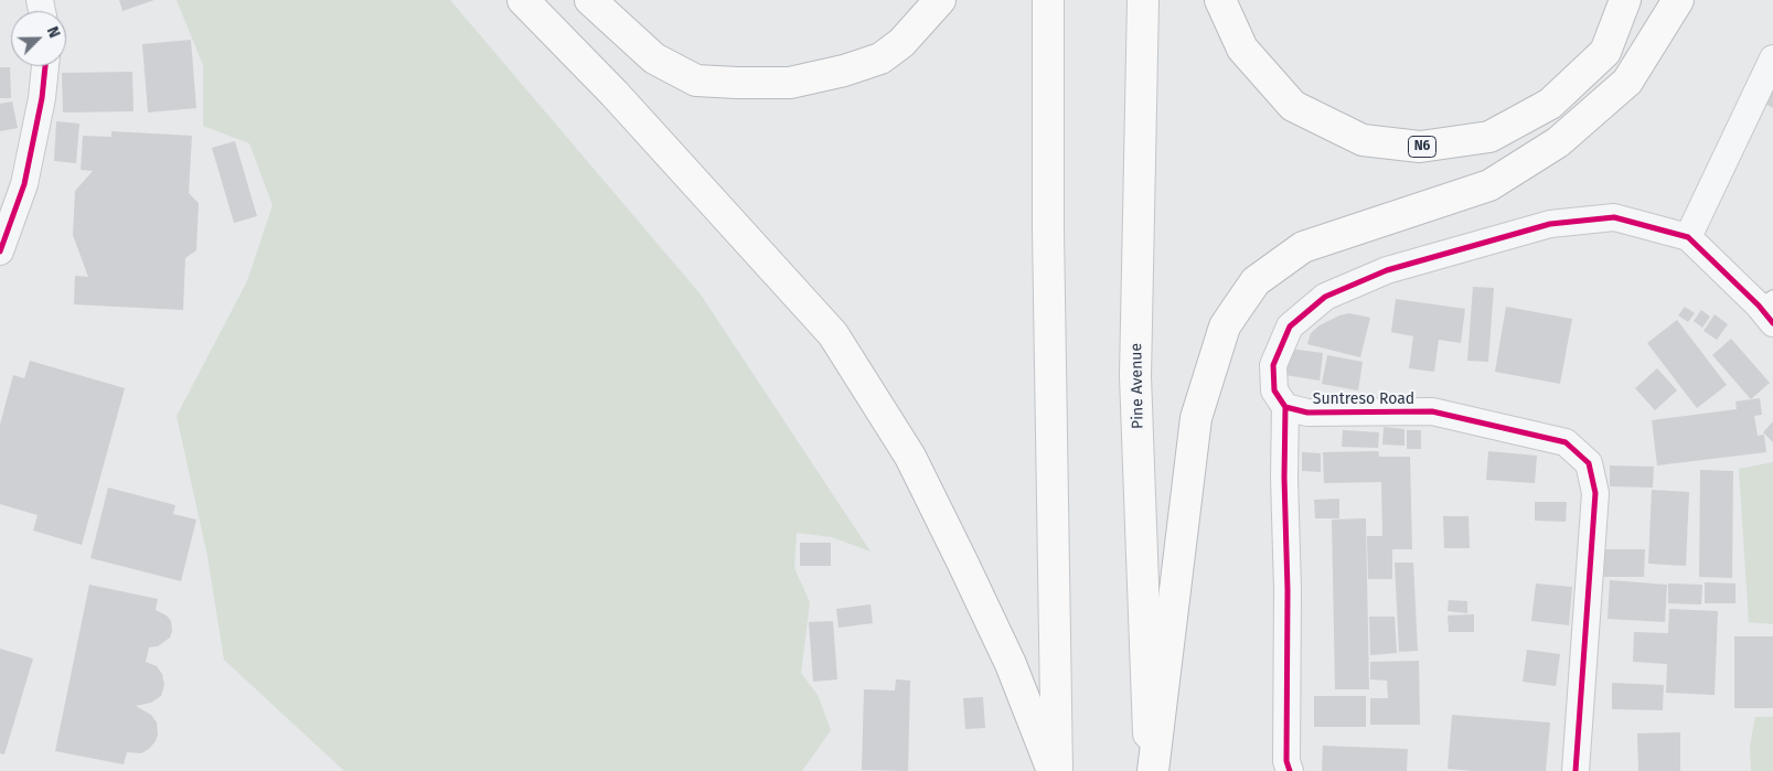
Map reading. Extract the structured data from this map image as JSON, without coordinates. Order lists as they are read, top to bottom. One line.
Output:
{"streets":{"main road":["N6","Pine Avenue"],"street":["Suntreso Road"]},"north":"top right"}
